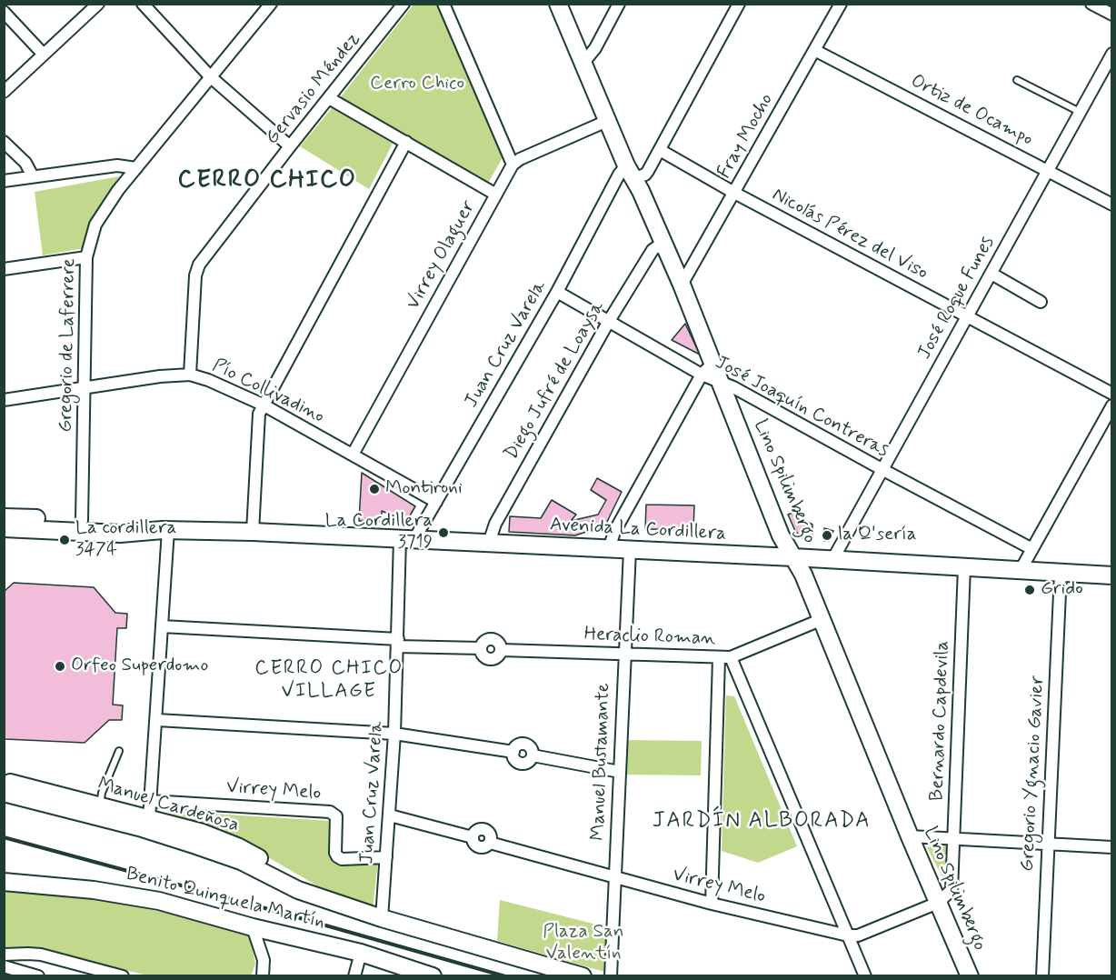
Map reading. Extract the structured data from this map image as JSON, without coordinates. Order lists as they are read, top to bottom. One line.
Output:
{"streets":{"main road":["Lino Spilimbergo","Avenida La Cordillera","Manuel Cardeñosa","Benito Quinquela Martín"],"street":["Gervasio Méndez","Ortiz de Ocampo","Fray Mocho","Nicolás Pérez del Viso","Virrey Olaguer","José Roque Funes","Juan Cruz Varela","Gregorio de Laferrere","Diego Jufré de Loaysa","Pío Collivadino","José Joaquín Contreras","Heraclio Roman","Bernardo Capdevila","Manuel Bustamante","Gregorio Ygnacio Gavier","Virrey Melo"]},"crossings":[["Gervasio Méndez","Pío Collivadino"],["Ortiz de Ocampo","Fray Mocho"],["Ortiz de Ocampo","José Roque Funes"],["Fray Mocho","Nicolás Pérez del Viso"],["Fray Mocho","Lino Spilimbergo"],["Nicolás Pérez del Viso","José Roque Funes"],["Nicolás Pérez del Viso","Juan Cruz Varela"],["Virrey Olaguer","Pío Collivadino"],["José Roque Funes","José Joaquín Contreras"],["José Roque Funes","Avenida La Cordillera"],["Juan Cruz Varela","Pío Collivadino"],["Juan Cruz Varela","José Joaquín Contreras"],["Juan Cruz Varela","Lino Spilimbergo"],["Juan Cruz Varela","Avenida La Cordillera"],["Juan Cruz Varela","Heraclio Roman"],["Juan Cruz Varela","Virrey Melo"],["Juan Cruz Varela","Manuel Cardeñosa"],["Gregorio de Laferrere","Pío Collivadino"],["Gregorio de Laferrere","Avenida La Cordillera"],["Diego Jufré de Loaysa","José Joaquín Contreras"],["Diego Jufré de Loaysa","Lino Spilimbergo"],["Diego Jufré de Loaysa","Avenida La Cordillera"],["José Joaquín Contreras","Lino Spilimbergo"],["Lino Spilimbergo","Avenida La Cordillera"],["Lino Spilimbergo","Heraclio Roman"],["Lino Spilimbergo","Bernardo Capdevila"],["Lino Spilimbergo","Virrey Melo"],["Avenida La Cordillera","Bernardo Capdevila"],["Avenida La Cordillera","Manuel Bustamante"],["Avenida La Cordillera","Gregorio Ygnacio Gavier"],["Heraclio Roman","Manuel Bustamante"],["Bernardo Capdevila","Virrey Melo"],["Manuel Bustamante","Virrey Melo"]],"districts":["CERRO CHICO","CERRO CHICO VILLAGE","JARDÍN ALBORADA"],"parks":["Cerro Chico","Plaza San Valentín"],"places":["Montironi","La Cordillera 3719","la Q'sería","La cordillera 3474","Grido","Orfeo Superdomo"]}
